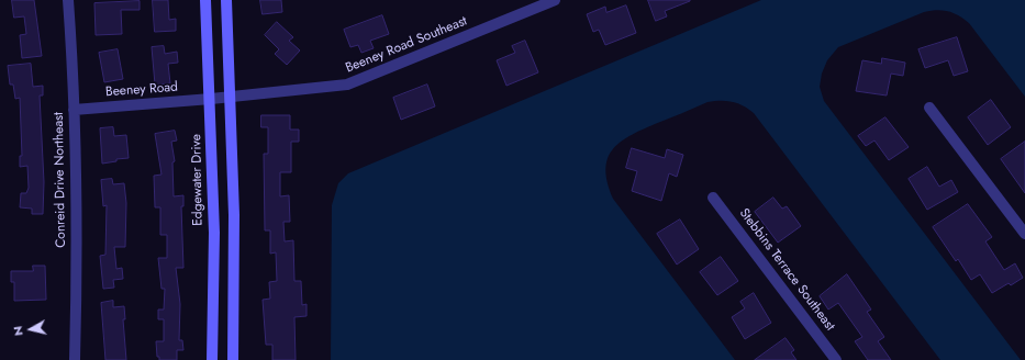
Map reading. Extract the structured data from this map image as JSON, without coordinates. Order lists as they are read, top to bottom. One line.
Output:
{"streets":{"street":["Beeney Road Southeast","Beeney Road","Conreid Drive Northeast","Edgewater Drive","Stebbins Terrace Southeast"]},"crossings":[["Beeney Road Southeast","Beeney Road"],["Beeney Road Southeast","Edgewater Drive"],["Beeney Road","Conreid Drive Northeast"],["Beeney Road","Edgewater Drive"]],"north":"left"}
